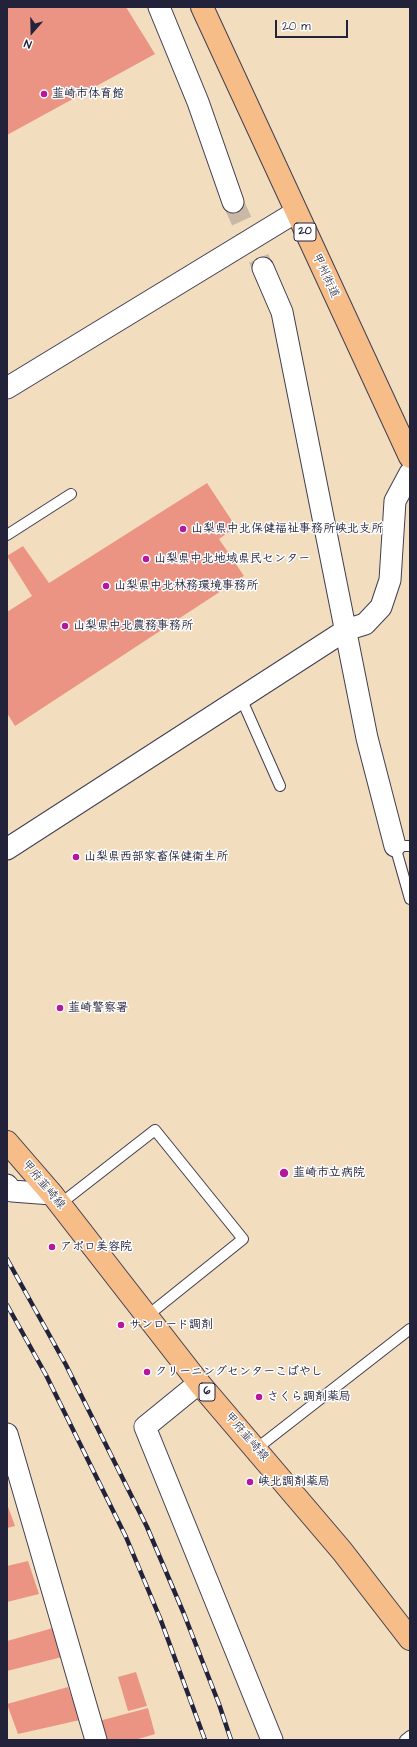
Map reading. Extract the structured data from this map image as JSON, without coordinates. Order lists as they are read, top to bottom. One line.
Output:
{"streets":{"main road":["20","甲州街道","甲府韮崎線","6"]},"places":["韮崎市体育館","山梨県中北保健福祉事務所峡北支所","山梨県中北地域県民センター","山梨県中北林務環境事務所","山梨県中北農務事務所","山梨県西部家畜保健衛生所","韮崎警察署","韮崎市立病院","アポロ美容院","サンロード調剤","クリーニングセンターこばやし","さくら調剤薬局","峡北調剤薬局"],"scale_bar":"20 m","north":"bottom"}
